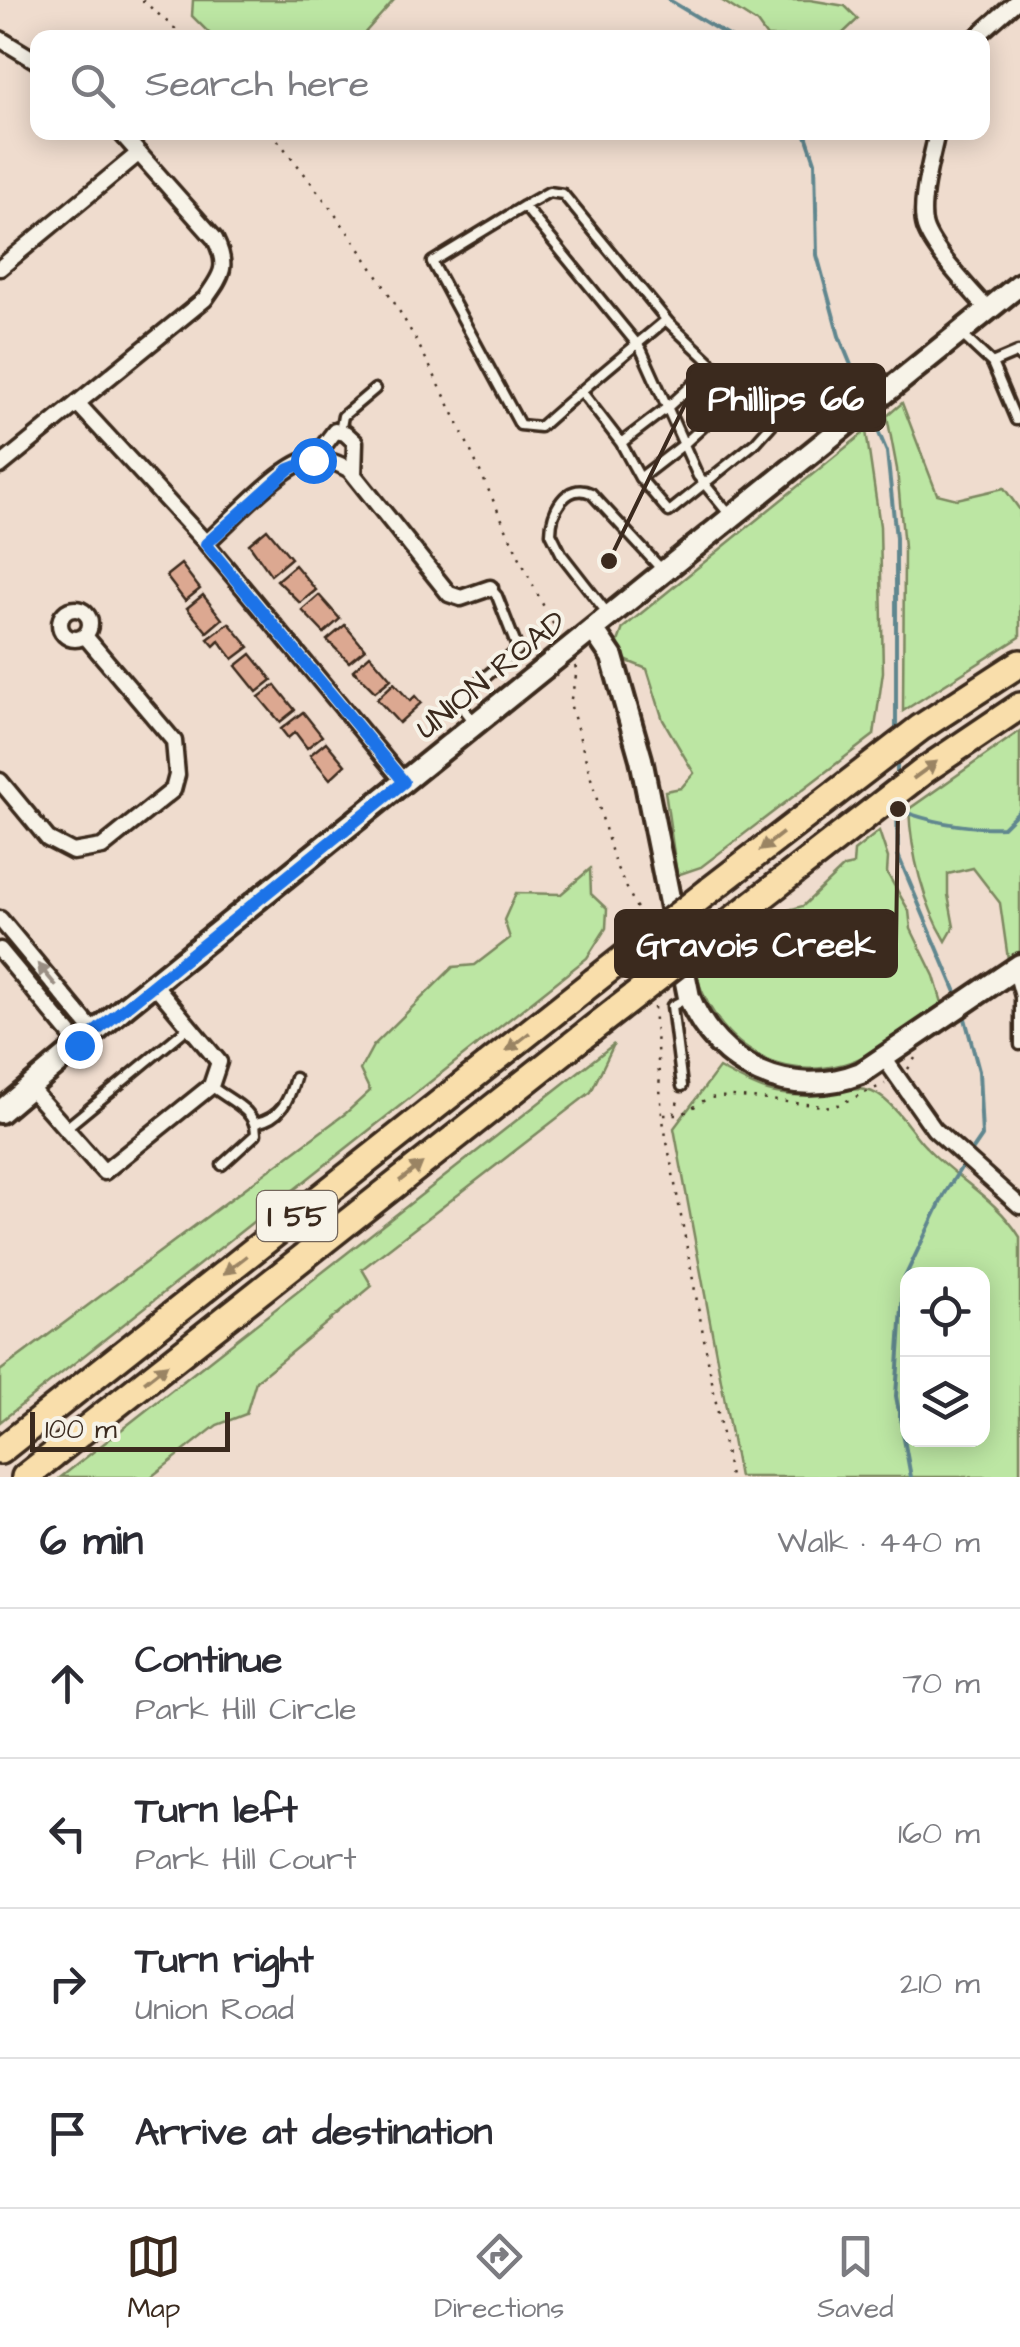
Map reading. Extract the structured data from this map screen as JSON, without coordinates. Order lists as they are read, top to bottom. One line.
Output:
{"streets":{"highway":["I 55"],"main road":["UNION ROAD"]},"places":["Phillips 66","Gravois Creek"],"scale_bar":"100 m","page":{"search":"Search here","scale":"100 m","heading":["6 min","Walk · 440 m"],"list":[["Continue","Park Hill Circle","70 m"],["Turn left","Park Hill Court","160 m"],["Turn right","Union Road","210 m"],"Arrive at destination"],"nav":["Map","Directions","Saved"]}}
